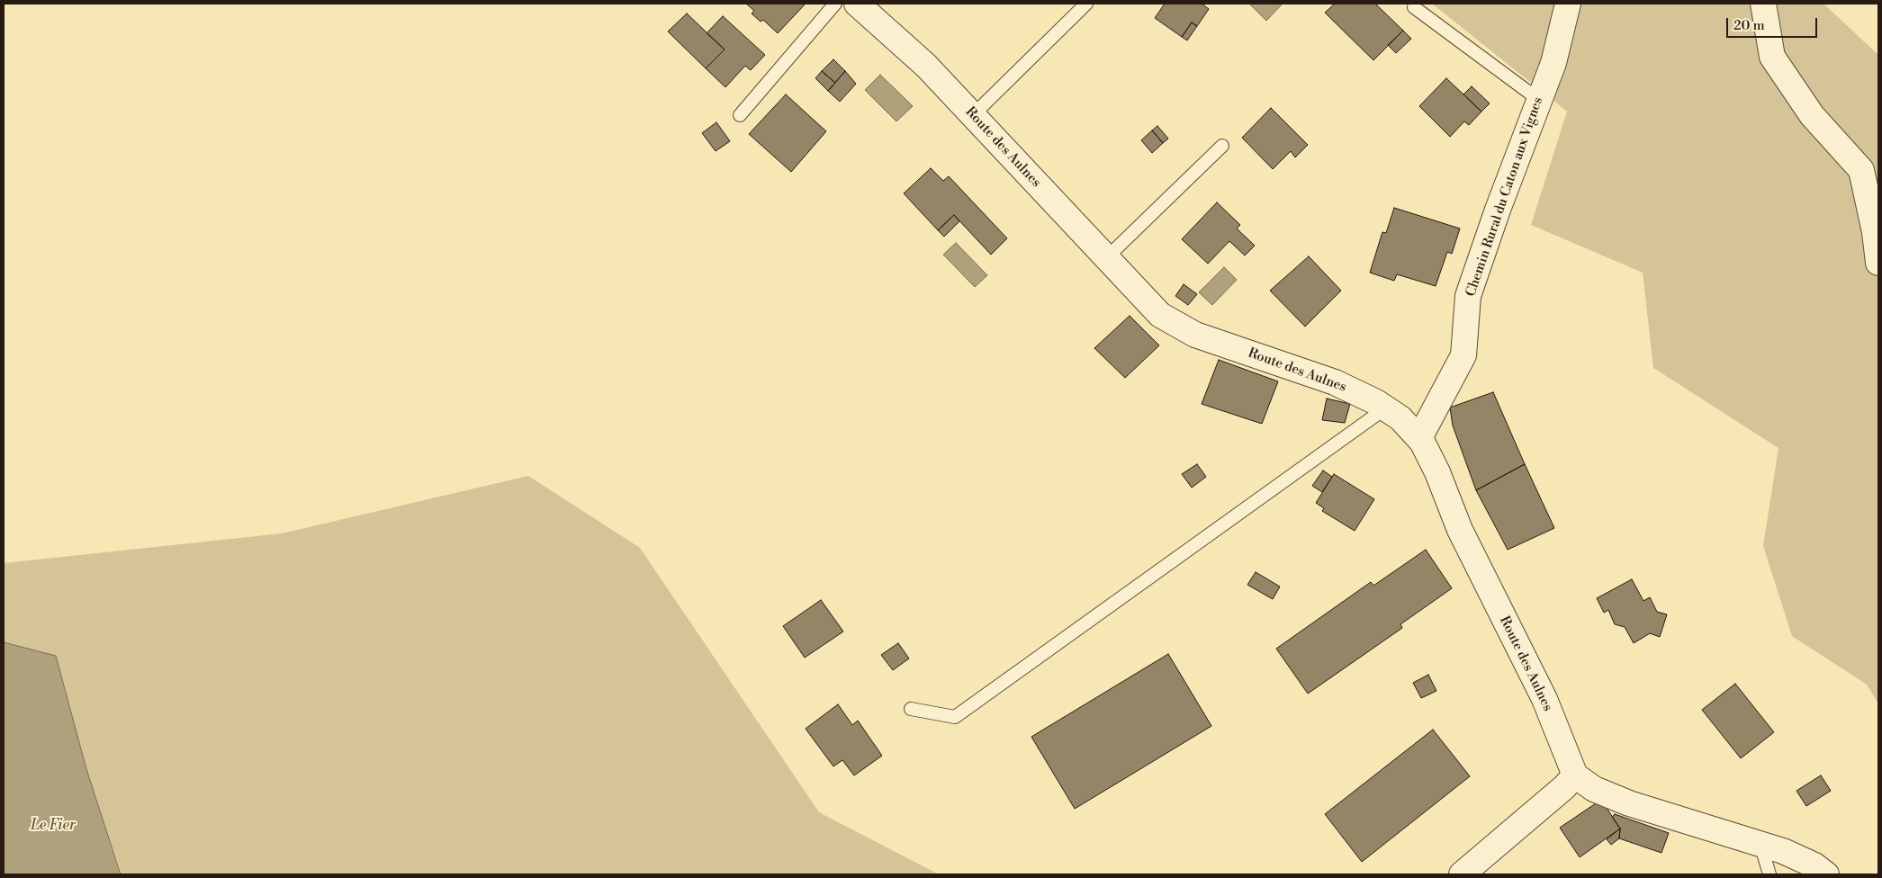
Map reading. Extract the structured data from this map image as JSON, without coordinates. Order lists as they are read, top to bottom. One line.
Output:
{"streets":{"street":["Route des Aulnes","Chemin Rural du Caton aux Vignes"]},"crossings":[["Route des Aulnes","Chemin Rural du Caton aux Vignes"]],"water":["Le Fier"],"scale_bar":"20 m"}
